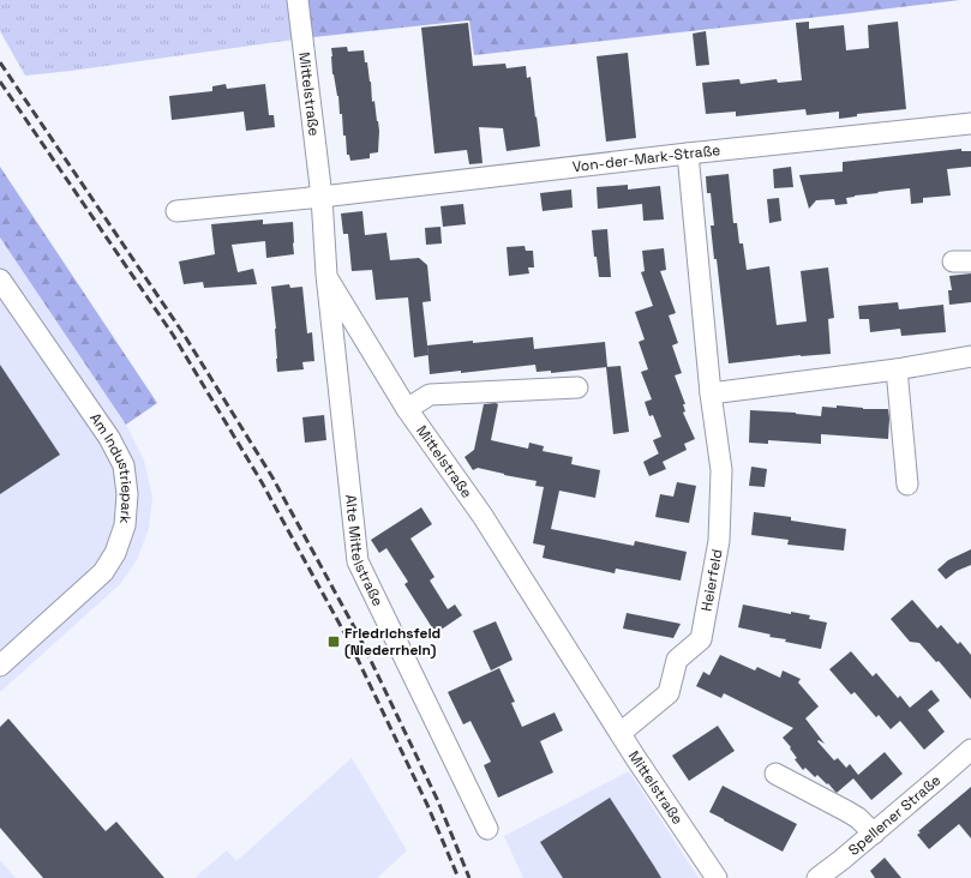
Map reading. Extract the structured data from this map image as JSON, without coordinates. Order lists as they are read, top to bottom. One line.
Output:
{"streets":{"street":["Mittelstraße","Von-der-Mark-Straße","Am Industriepark","Alte Mittelstraße","Heierfeld","Spellener Straße"]},"crossings":[["Mittelstraße","Von-der-Mark-Straße"],["Mittelstraße","Alte Mittelstraße"],["Mittelstraße","Heierfeld"],["Von-der-Mark-Straße","Heierfeld"]],"places":{"transit":["Friedrichsfeld (Niederrhein)"]}}
